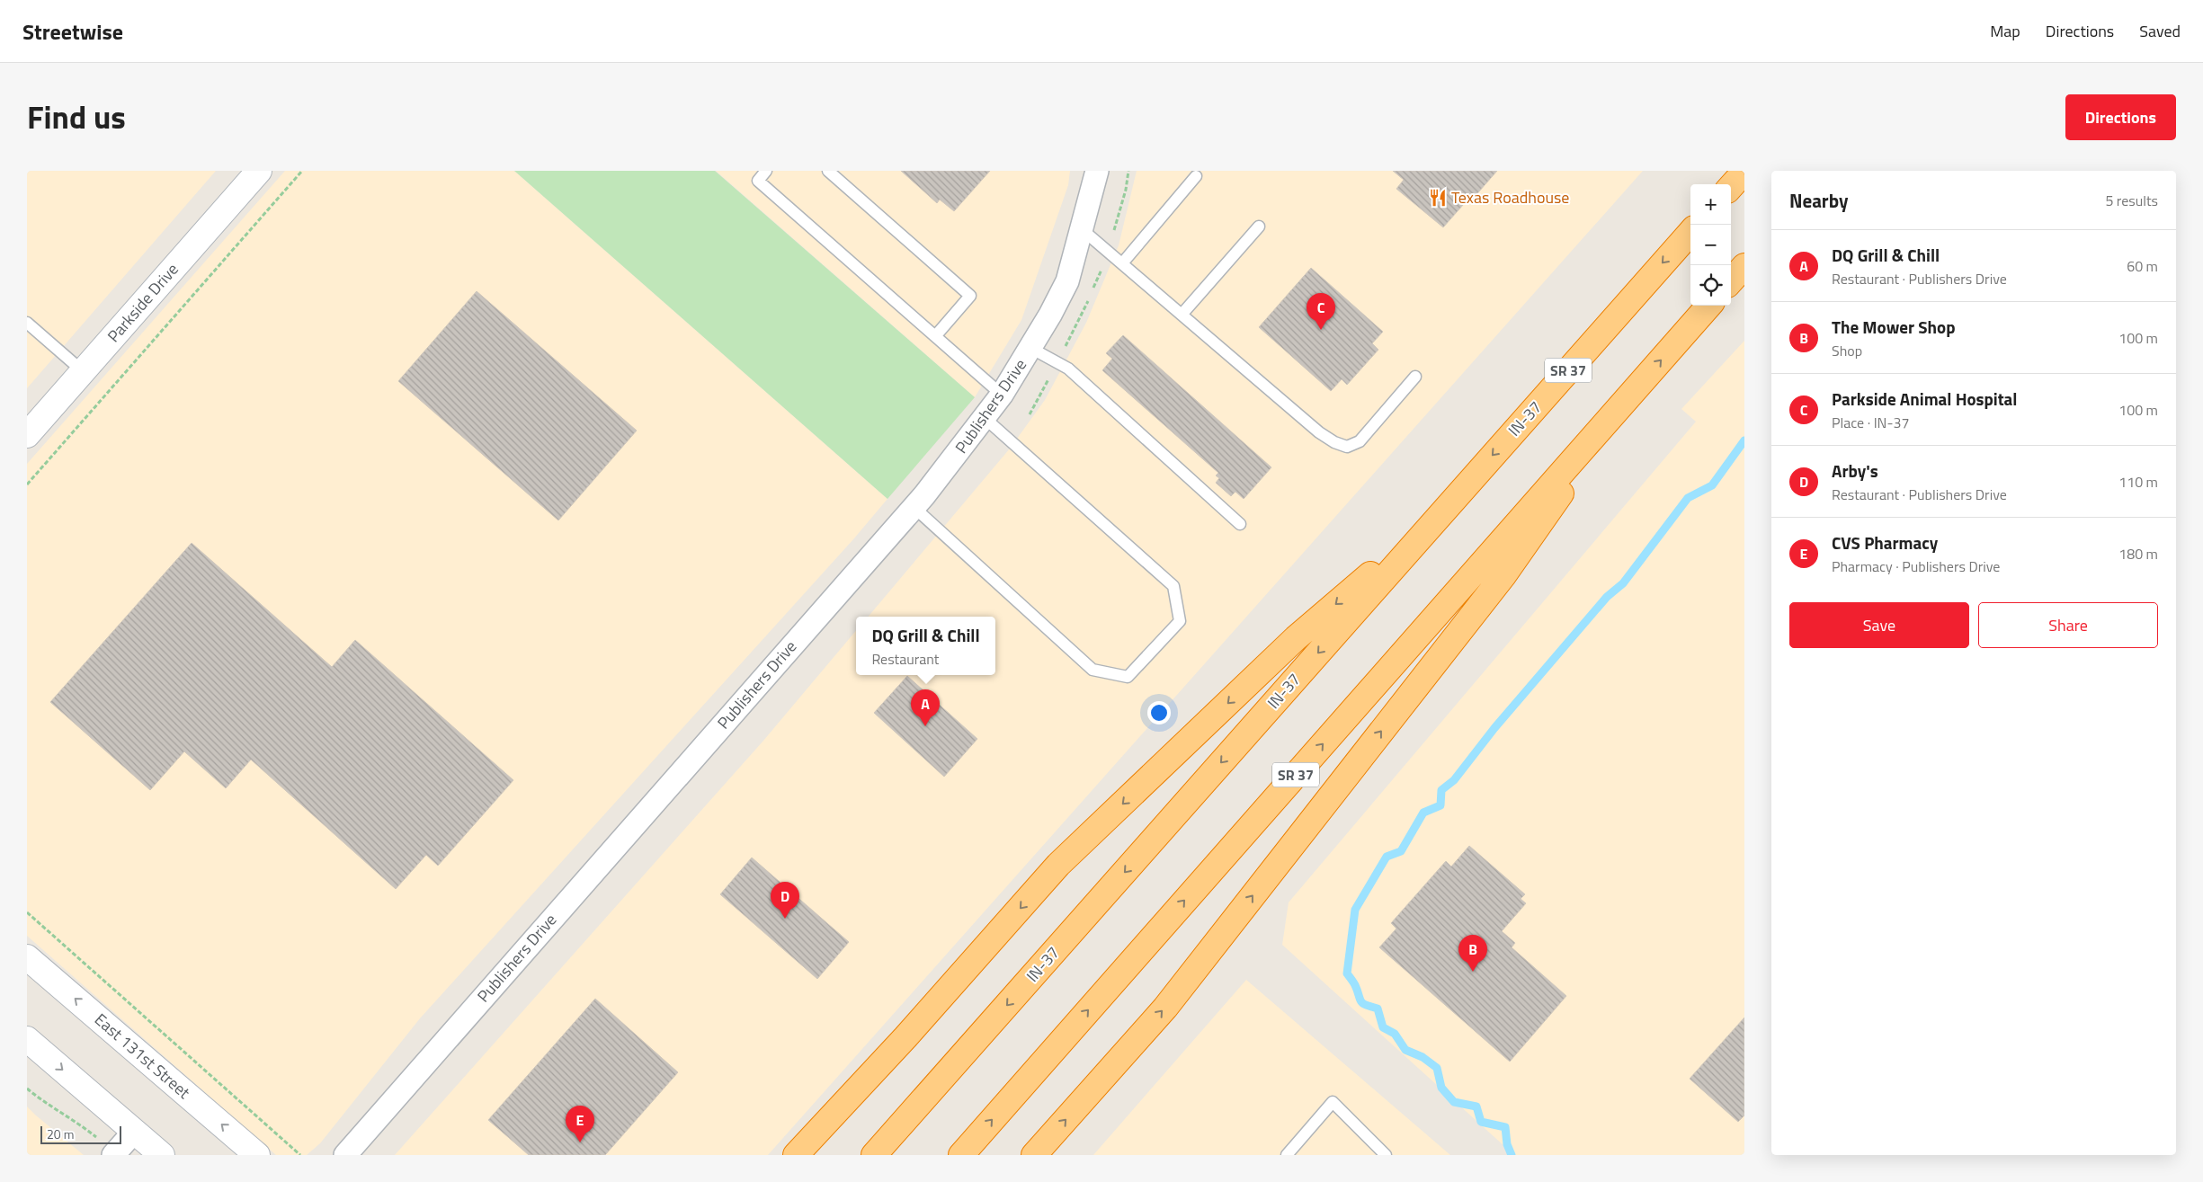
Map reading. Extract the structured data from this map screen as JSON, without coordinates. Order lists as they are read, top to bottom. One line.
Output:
{"streets":{"highway":["SR 37","IN-37"],"street":["Parkside Drive","Publishers Drive","East 131st Street"]},"places":{"restaurant":["Texas Roadhouse"]},"scale_bar":"20 m","page":{"header":"Streetwise","nav":["Map","Directions","Saved"],"title":"Find us","buttons":["Directions",["Save","Share"]],"heading":["Nearby","5 results"],"map_buttons":["+","−"],"list":[{"mark":"A","name":"DQ Grill & Chill","note":"Restaurant · Publishers Drive","value":"60 m"},{"mark":"B","name":"The Mower Shop","note":"Shop","value":"100 m"},{"mark":"C","name":"Parkside Animal Hospital","note":"Place · IN-37","value":"100 m"},{"mark":"D","name":"Arby's","note":"Restaurant · Publishers Drive","value":"110 m"},{"mark":"E","name":"CVS Pharmacy","note":"Pharmacy · Publishers Drive","value":"180 m"}],"pins":["C","A","D","B","E"],"popup":["DQ Grill & Chill","Restaurant"],"scale":"20 m"}}
